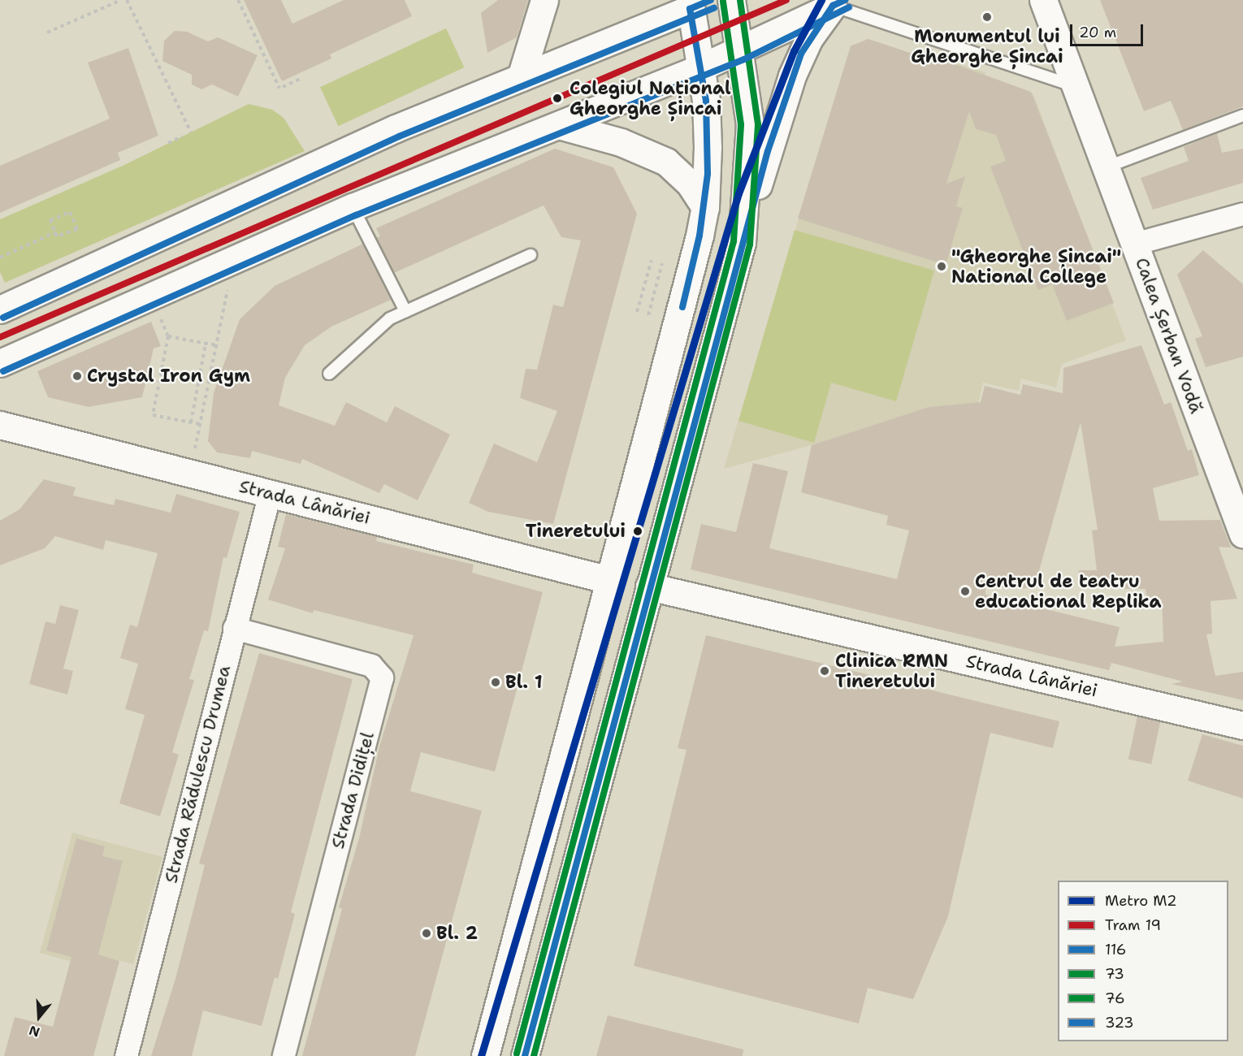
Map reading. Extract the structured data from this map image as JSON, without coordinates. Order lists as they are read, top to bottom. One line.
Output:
{"streets":{"main road":["Calea Șerban Vodă","Strada Lânăriei"],"street":["Strada Rădulescu Drumea","Strada Didițel"]},"crossings":[["Strada Lânăriei","Strada Rădulescu Drumea"],["Strada Rădulescu Drumea","Strada Didițel"]],"places":["Monumentul lui Gheorghe Șincai","Colegiul Național Gheorghe Șincai","\"Gheorghe Șincai\" National College","Crystal Iron Gym","Tineretului","Centrul de teatru educational Replika","Clinica RMN Tineretului","Bl. 1","Bl. 2"],"lines":["metro line M2","tram line 19","transit line 116","transit line 73","transit line 76","transit line 323"],"legend":["Metro M2","Tram 19","116","73","76","323"],"scale_bar":"20 m","north":"bottom"}
